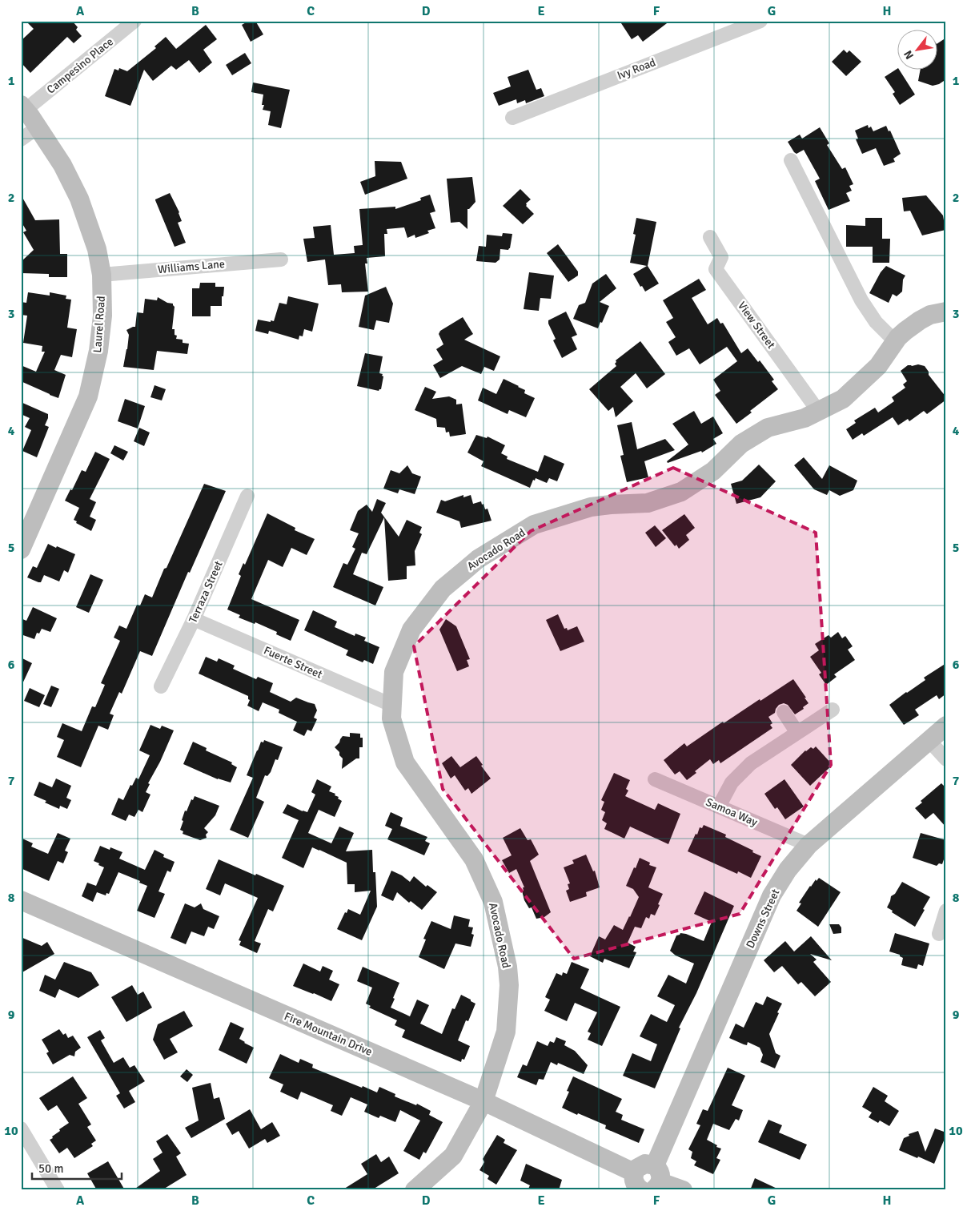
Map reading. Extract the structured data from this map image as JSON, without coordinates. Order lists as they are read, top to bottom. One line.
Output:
{"streets":{"street":["Campesino Place","Ivy Road","Williams Lane","Laurel Road","View Street","Avocado Road","Terraza Street","Fuerte Street","Samoa Way","Downs Street","Fire Mountain Drive"]},"crossings":[["Campesino Place","Laurel Road"],["Williams Lane","Laurel Road"],["View Street","Avocado Road"],["Avocado Road","Fuerte Street"],["Avocado Road","Fire Mountain Drive"],["Terraza Street","Fuerte Street"],["Samoa Way","Downs Street"]],"scale_bar":"50 m","north":"bottom left","grid":{"columns":["A","B","C","D","E","F","G","H"],"rows":["1","2","3","4","5","6","7","8","9","10"]}}
